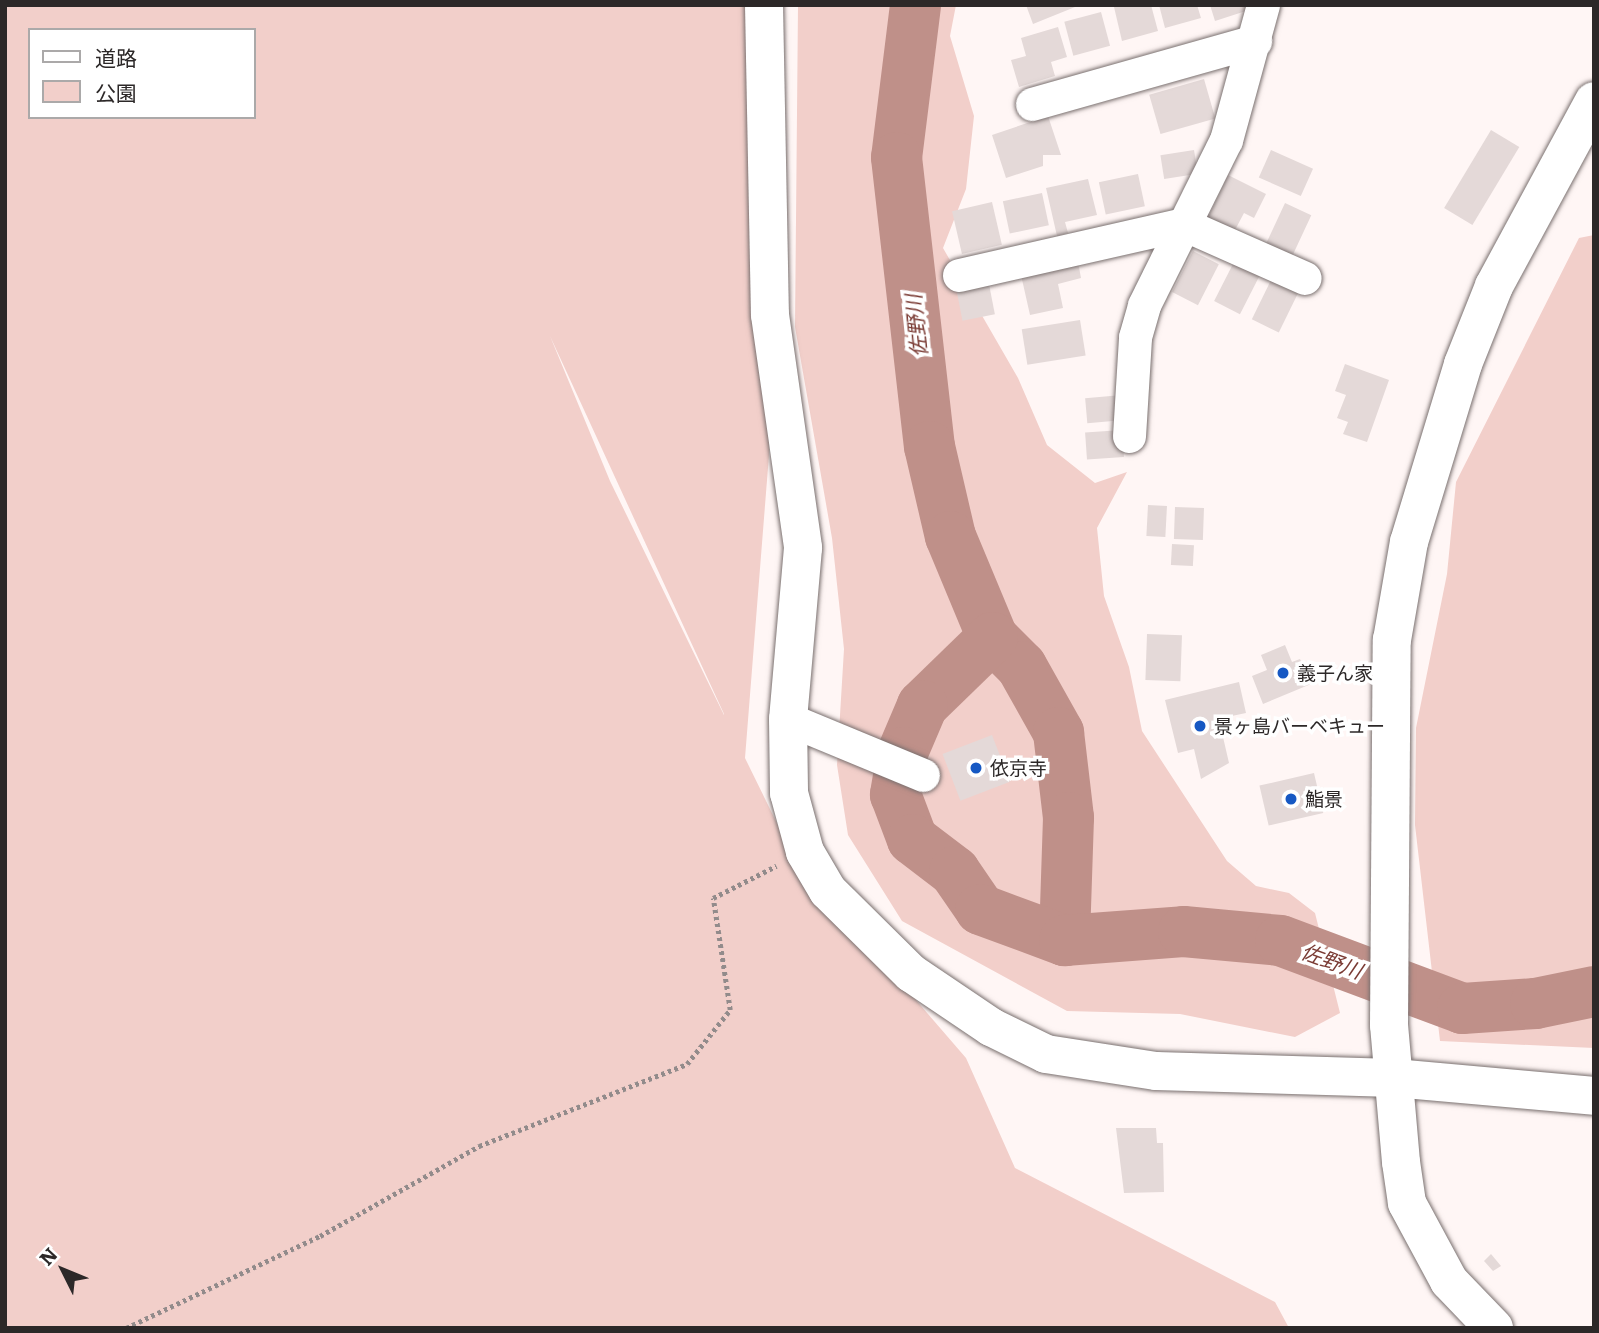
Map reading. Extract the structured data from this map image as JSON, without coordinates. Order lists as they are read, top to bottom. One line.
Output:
{"water":["佐野川"],"places":["義子ん家","景ヶ島バーベキュー","依京寺","鮨景"],"legend":["道路","公園"],"north":"top left"}
